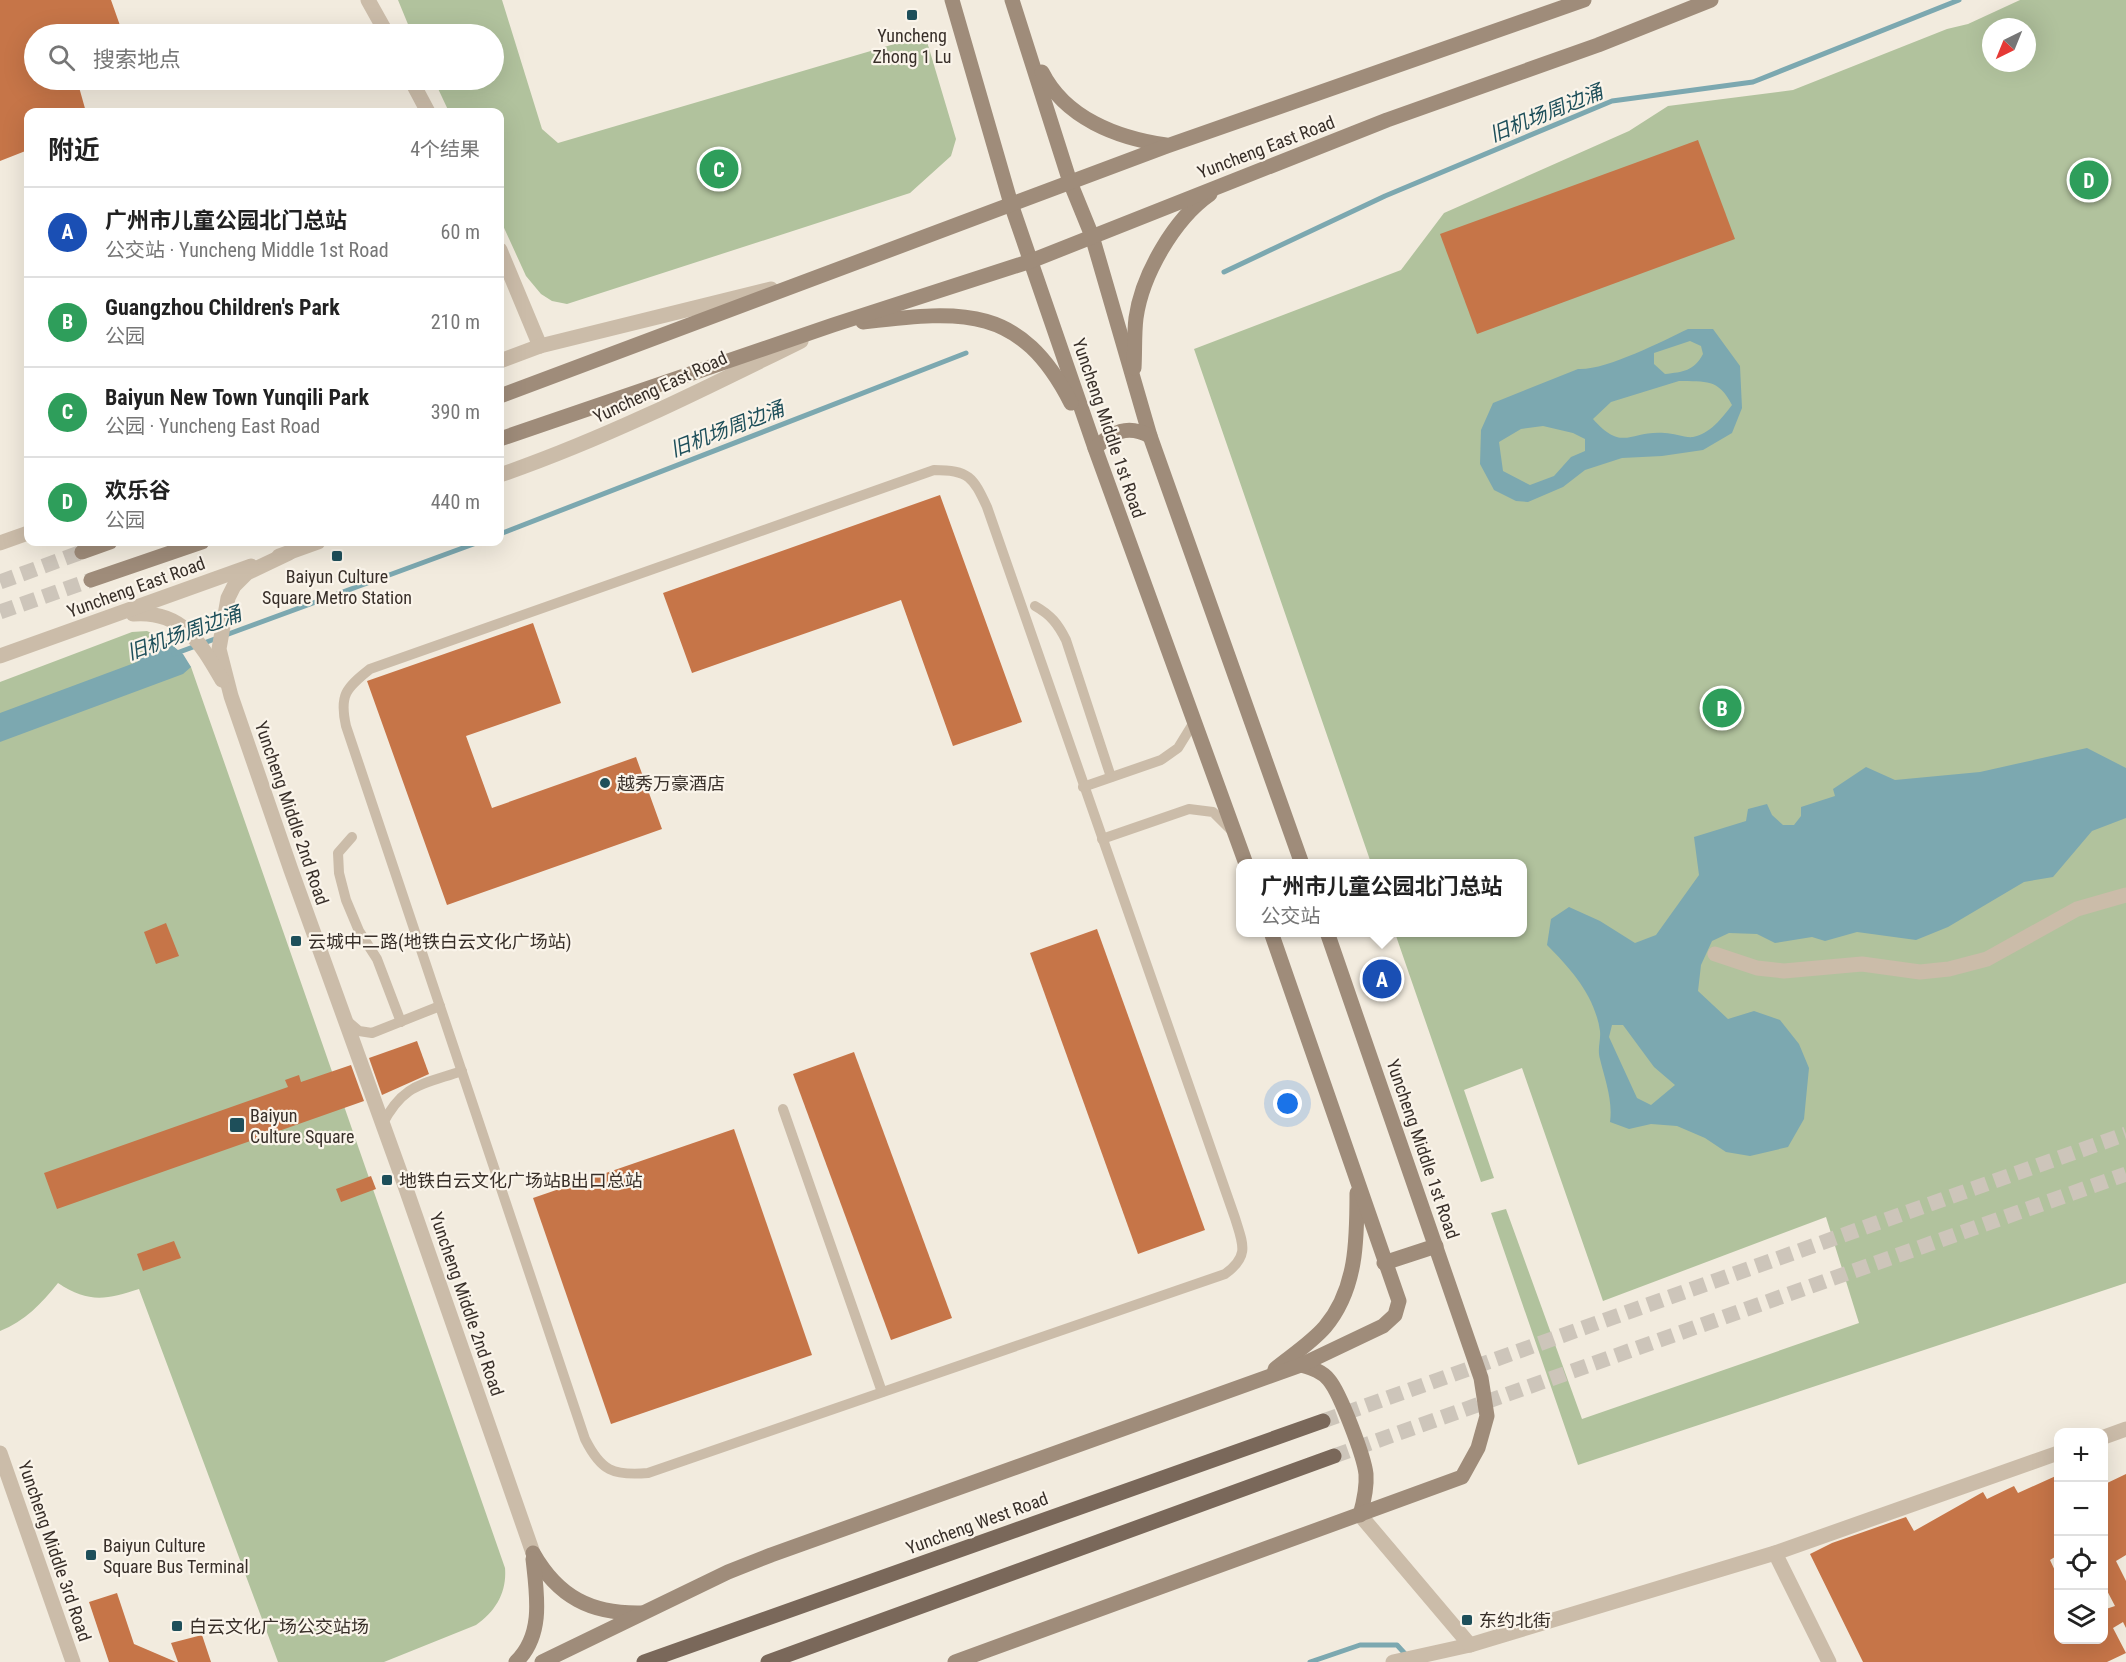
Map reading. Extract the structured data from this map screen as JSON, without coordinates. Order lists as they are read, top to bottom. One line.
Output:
{"streets":{"main road":["Yuncheng East Road","Yuncheng Middle 1st Road","Yuncheng West Road"],"street":["Yuncheng Middle 2nd Road","Yuncheng Middle 3rd Road"]},"crossings":[["Yuncheng East Road","Yuncheng Middle 1st Road"]],"water":["旧机场周边涌"],"places":{"transit":["Yuncheng Zhong 1 Lu","Baiyun Culture Square Metro Station","云城中二路(地铁白云文化广场站)","Baiyun Culture Square","地铁白云文化广场站B出口总站","Baiyun Culture Square Bus Terminal","东约北街","白云文化广场公交站场"],"other":["越秀万豪酒店"]},"north":"bottom left","page":{"search":"搜索地点","heading":["附近","4个结果"],"pins":["C","D","B","A"],"list":[{"mark":"A","name":"广州市儿童公园北门总站","note":"公交站 · Yuncheng Middle 1st Road","value":"60 m"},{"mark":"B","name":"Guangzhou Children's Park","note":"公园","value":"210 m"},{"mark":"C","name":"Baiyun New Town Yunqili Park","note":"公园 · Yuncheng East Road","value":"390 m"},{"mark":"D","name":"欢乐谷","note":"公园","value":"440 m"}],"popup":["广州市儿童公园北门总站","公交站"],"map_buttons":["+","−"]}}
